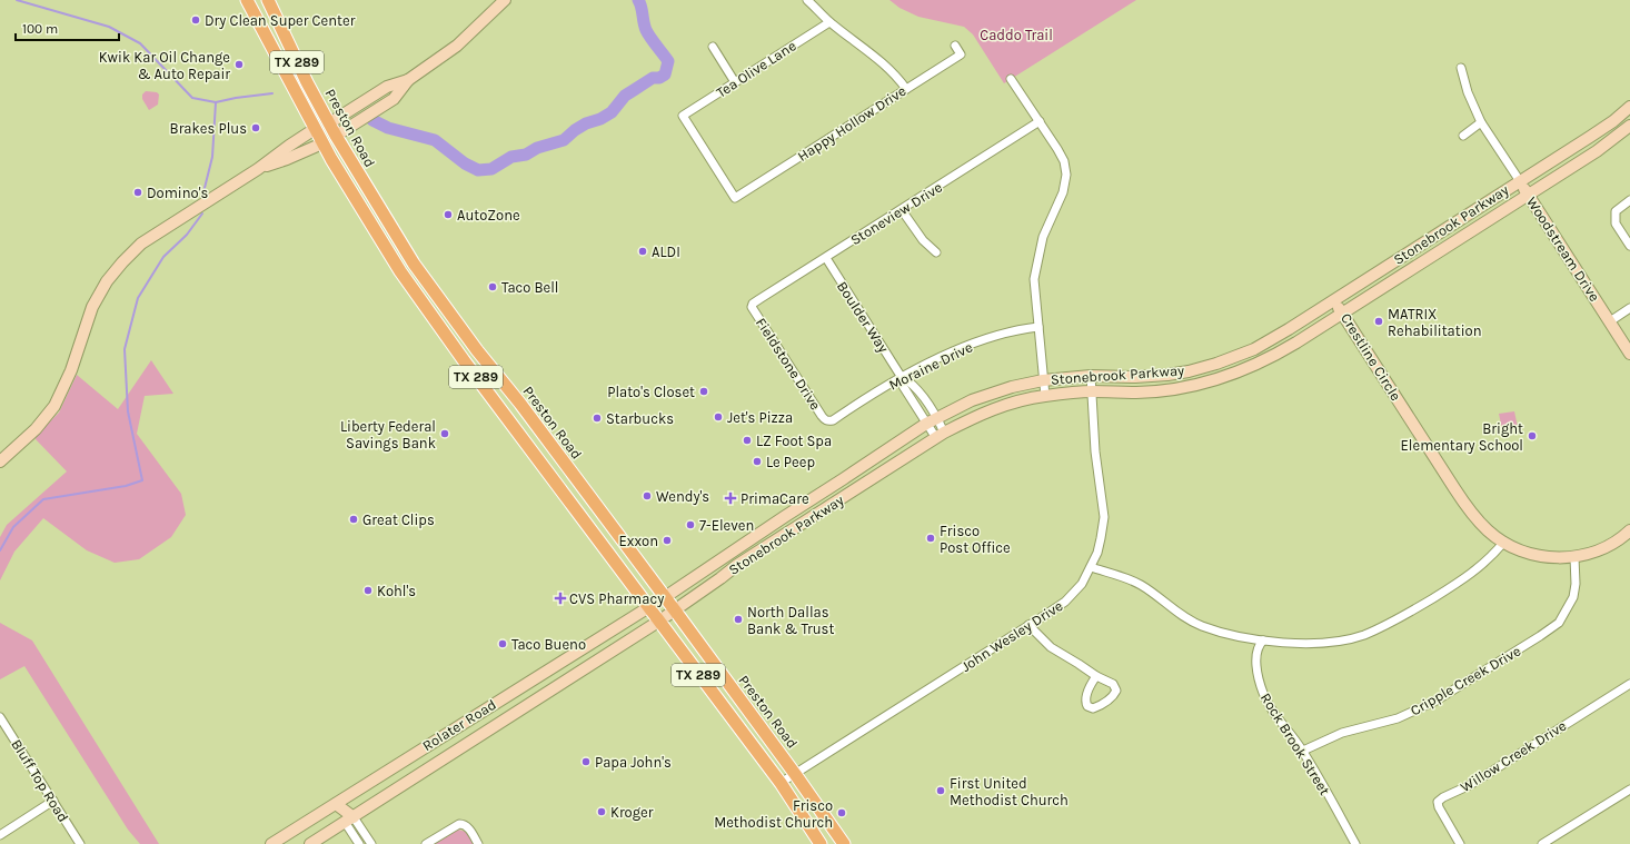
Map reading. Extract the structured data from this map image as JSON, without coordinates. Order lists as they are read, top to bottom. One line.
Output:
{"streets":{"main road":["TX 289","Preston Road","Stonebrook Parkway","Woodstream Drive","Crestline Circle","Rolater Road"],"street":["Tea Olive Lane","Happy Hollow Drive","Stoneview Drive","Boulder Way","Fieldstone Drive","Moraine Drive","John Wesley Drive","Cripple Creek Drive","Rock Brook Street","Willow Creek Drive","Bluff Top Road"]},"crossings":[["TX 289","Stonebrook Parkway"],["TX 289","John Wesley Drive"],["TX 289","Rolater Road"],["Tea Olive Lane","Happy Hollow Drive"],["Preston Road","Stonebrook Parkway"],["Preston Road","John Wesley Drive"],["Stoneview Drive","Boulder Way"],["Stoneview Drive","Fieldstone Drive"],["Stonebrook Parkway","Woodstream Drive"],["Stonebrook Parkway","Boulder Way"],["Stonebrook Parkway","Crestline Circle"],["Stonebrook Parkway","John Wesley Drive"],["Stonebrook Parkway","Rolater Road"],["Boulder Way","Moraine Drive"],["Crestline Circle","Cripple Creek Drive"],["Fieldstone Drive","Moraine Drive"],["Cripple Creek Drive","Rock Brook Street"]],"parks":["Caddo Trail"],"places":{"other":["Dry Clean Super Center","Kwik Kar Oil Change & Auto Repair","Brakes Plus","Domino's","AutoZone","ALDI","Taco Bell","MATRIX Rehabilitation","Plato's Closet","Jet's Pizza","Starbucks","Liberty Federal Savings Bank","Bright Elementary School","LZ Foot Spa","Le Peep","Wendy's","Great Clips","7-Eleven","Frisco Post Office","Exxon","Kohl's","North Dallas Bank & Trust","Taco Bueno","Papa John's","First United Methodist Church","Kroger","Frisco Methodist Church"],"health":["PrimaCare","CVS Pharmacy"]},"scale_bar":"100 m"}
